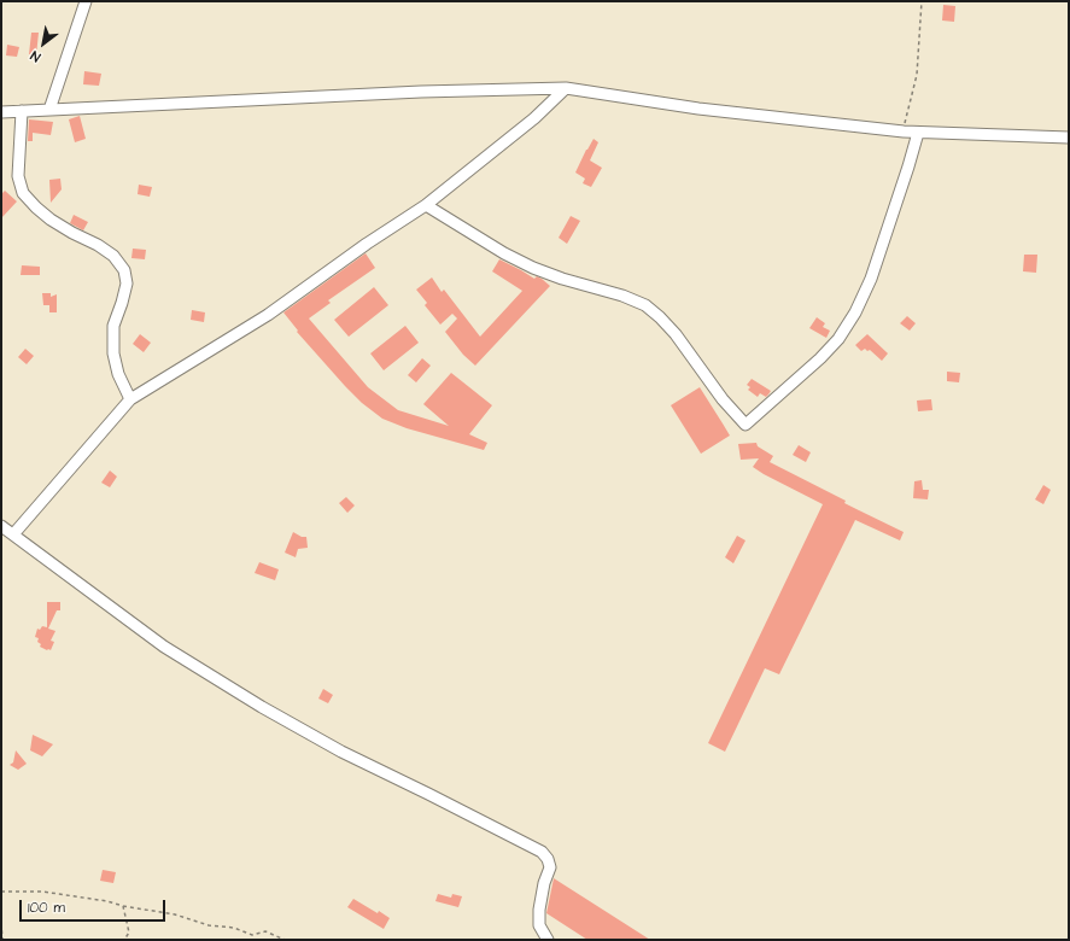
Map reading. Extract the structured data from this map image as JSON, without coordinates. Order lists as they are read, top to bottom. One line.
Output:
{"scale_bar":"100 m","north":"bottom left"}
